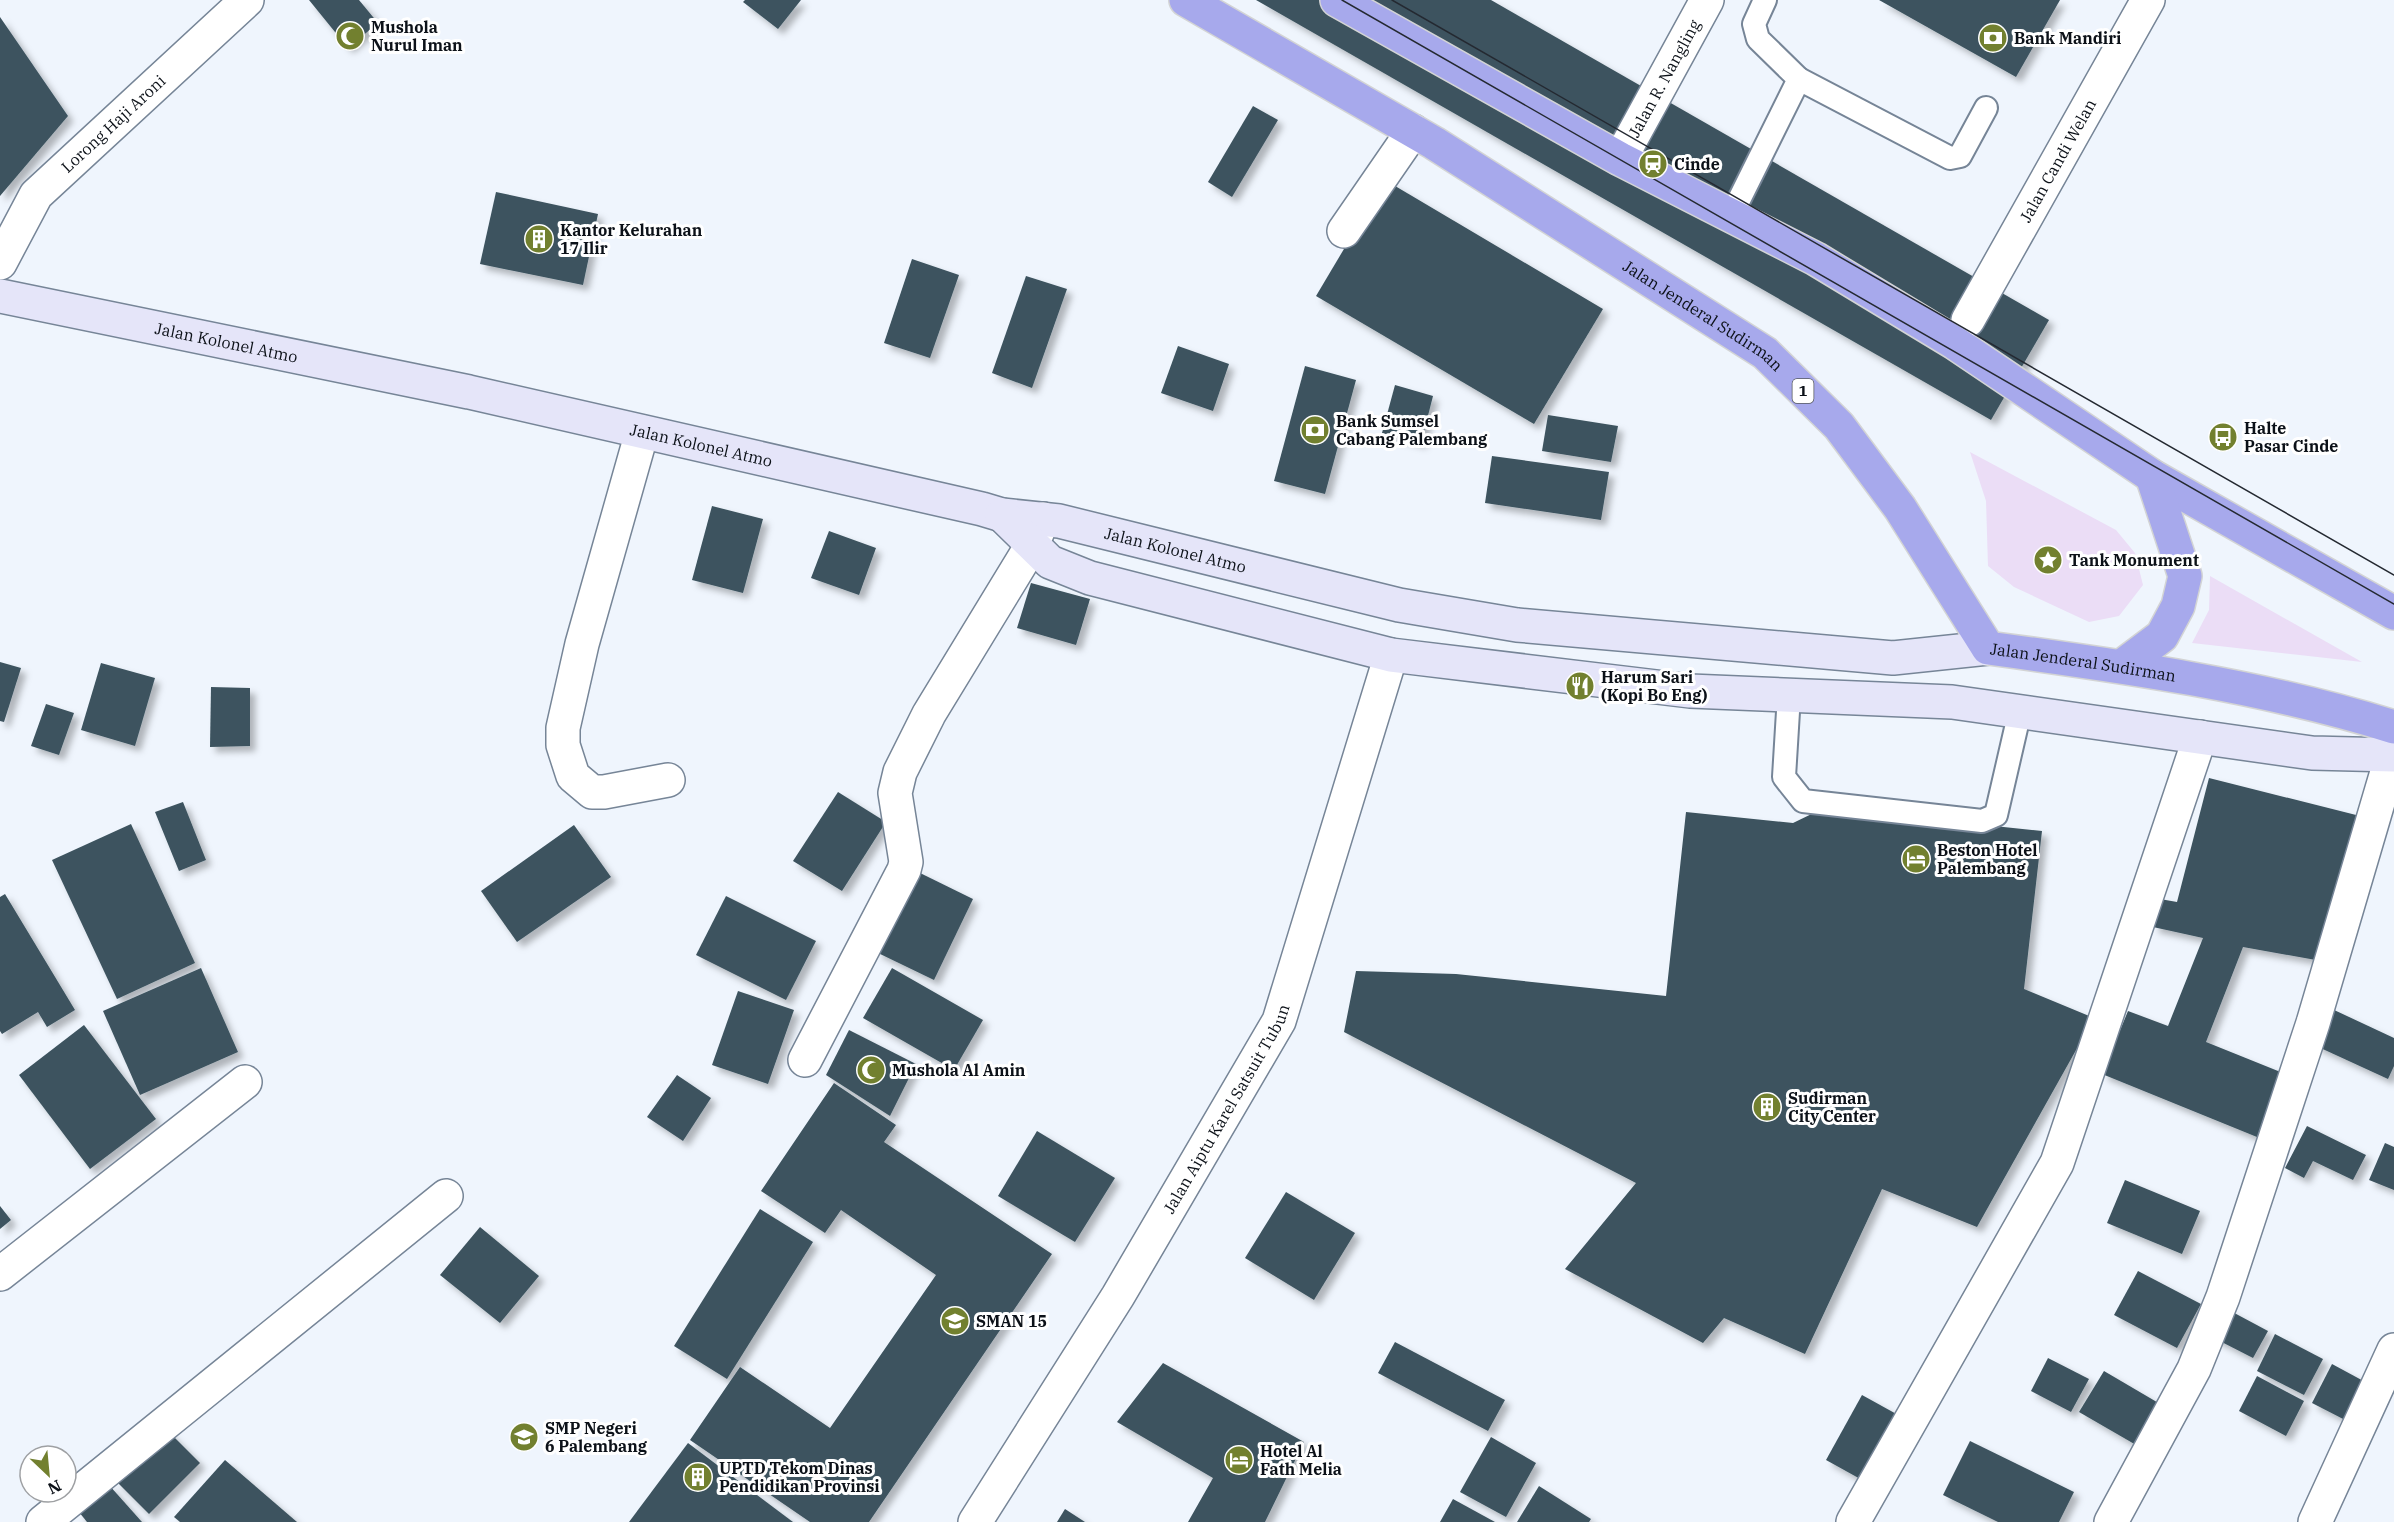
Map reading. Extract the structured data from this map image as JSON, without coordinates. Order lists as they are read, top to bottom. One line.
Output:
{"streets":{"highway":["Jalan Jenderal Sudirman","1"],"main road":["Jalan Kolonel Atmo"],"street":["Jalan R. Nangling","Lorong Haji Aroni","Jalan Candi Welan","Jalan Aiptu Karel Satsuit Tubun"]},"crossings":[["Jalan Jenderal Sudirman","Jalan Kolonel Atmo"]],"places":{"mosque":["Mushola Nurul Iman","Mushola Al Amin"],"bank":["Bank Mandiri","Bank Sumsel Cabang Palembang"],"station":["Cinde"],"building":["Kantor Kelurahan 17 Ilir","Sudirman City Center","UPTD Tekom Dinas Pendidikan Provinsi"],"bus stop":["Halte Pasar Cinde"],"place":["Tank Monument"],"restaurant":["Harum Sari (Kopi Bo Eng)"],"hotel":["Beston Hotel Palembang","Hotel Al Fath Melia"],"school or university":["SMAN 15","SMP Negeri 6 Palembang"]},"north":"bottom right"}
